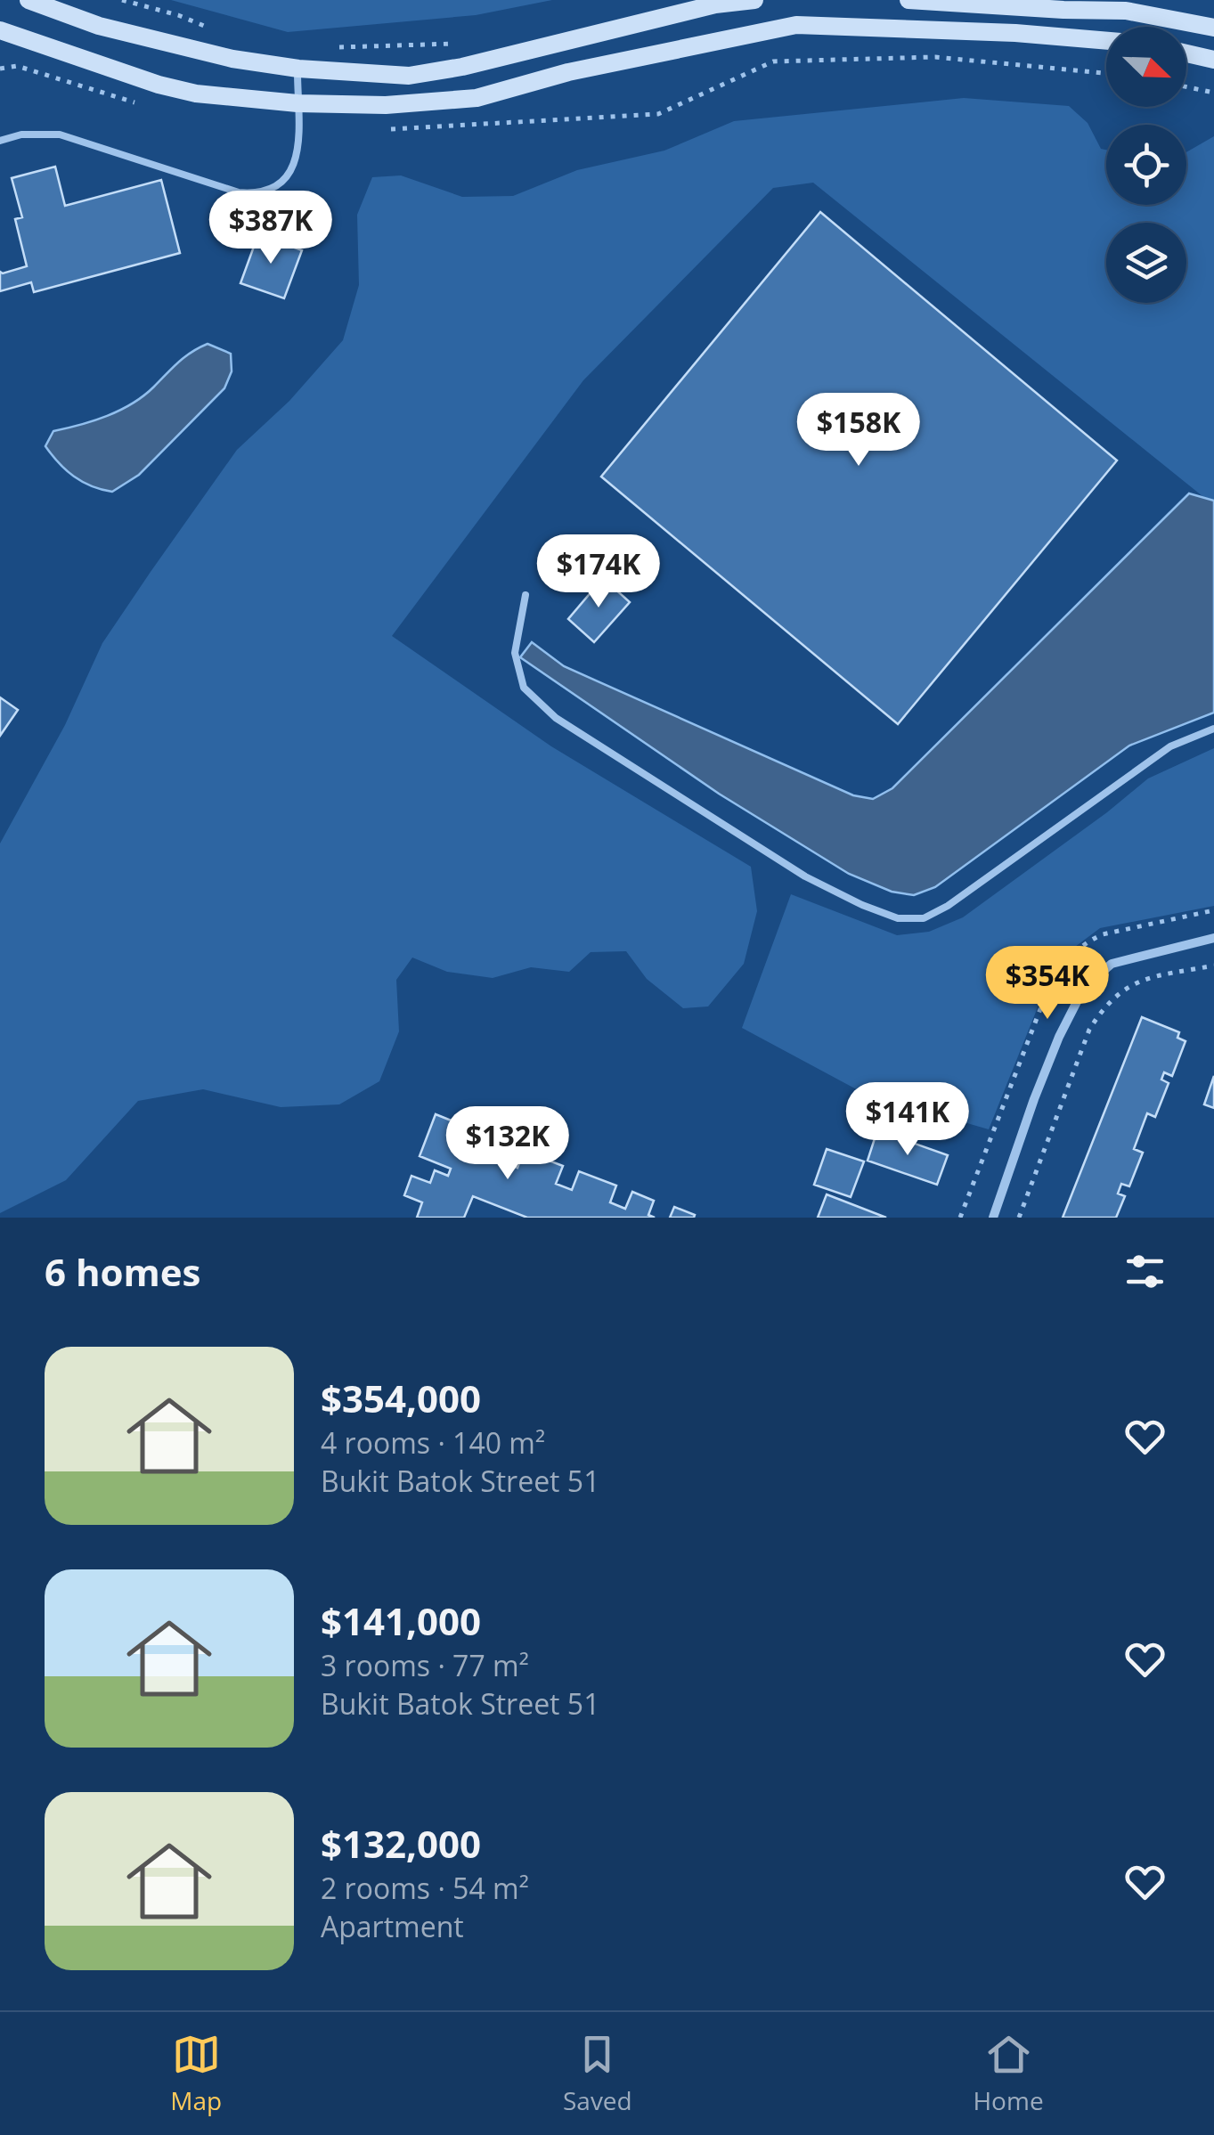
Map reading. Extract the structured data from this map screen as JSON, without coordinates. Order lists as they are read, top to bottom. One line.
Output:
{"north":"bottom right","page":{"price":["$387K","$158K","$174K","$354K","$141K","$132K"],"heading":"6 homes","list":[{"name":"$354,000","note":"4 rooms · 140 m² · Bukit Batok Street 51"},{"name":"$141,000","note":"3 rooms · 77 m² · Bukit Batok Street 51"},{"name":"$132,000","note":"2 rooms · 54 m² · Apartment"}],"tabs":["Map","Saved","Home"]}}
